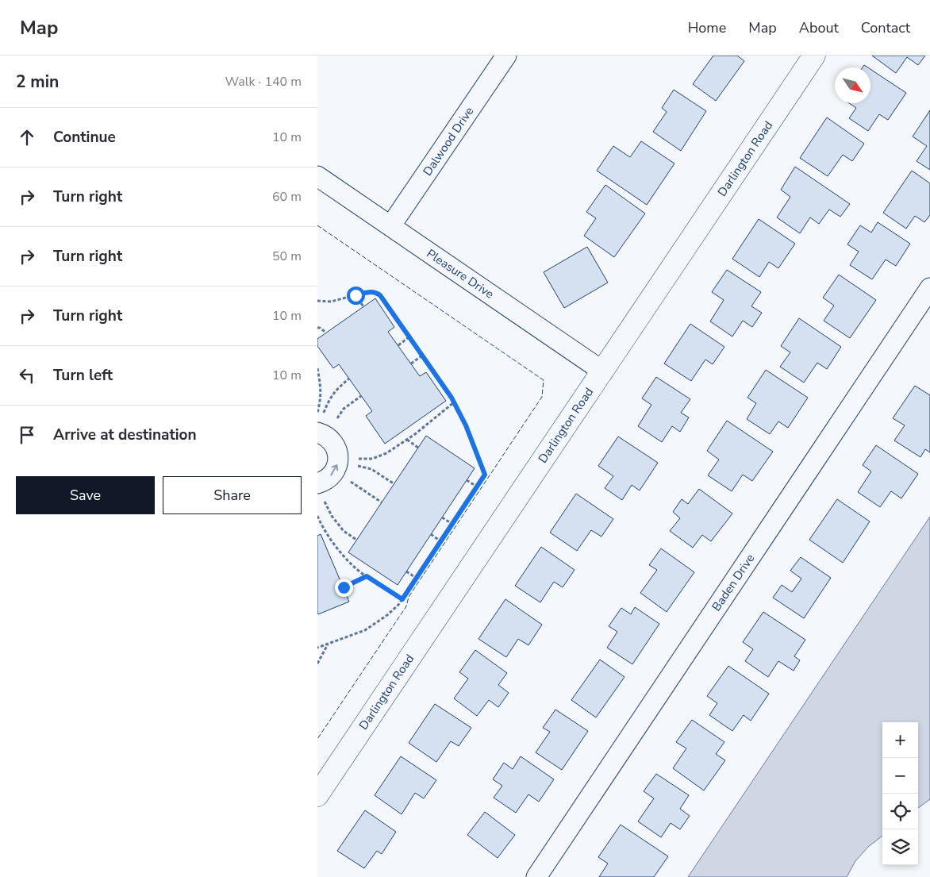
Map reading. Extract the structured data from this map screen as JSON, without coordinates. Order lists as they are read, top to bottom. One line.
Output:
{"streets":{"street":["Dalwood Drive","Darlington Road","Pleasure Drive","Baden Drive"]},"crossings":[["Dalwood Drive","Pleasure Drive"],["Darlington Road","Pleasure Drive"]],"north":"bottom right","page":{"header":"Map","nav":["Home","Map","About","Contact"],"heading":["2 min","Walk · 140 m"],"list":[["Continue","10 m"],["Turn right","60 m"],["Turn right","50 m"],["Turn right","10 m"],["Turn left","10 m"],"Arrive at destination"],"buttons":["Save","Share"],"map_buttons":["+","−"]}}
